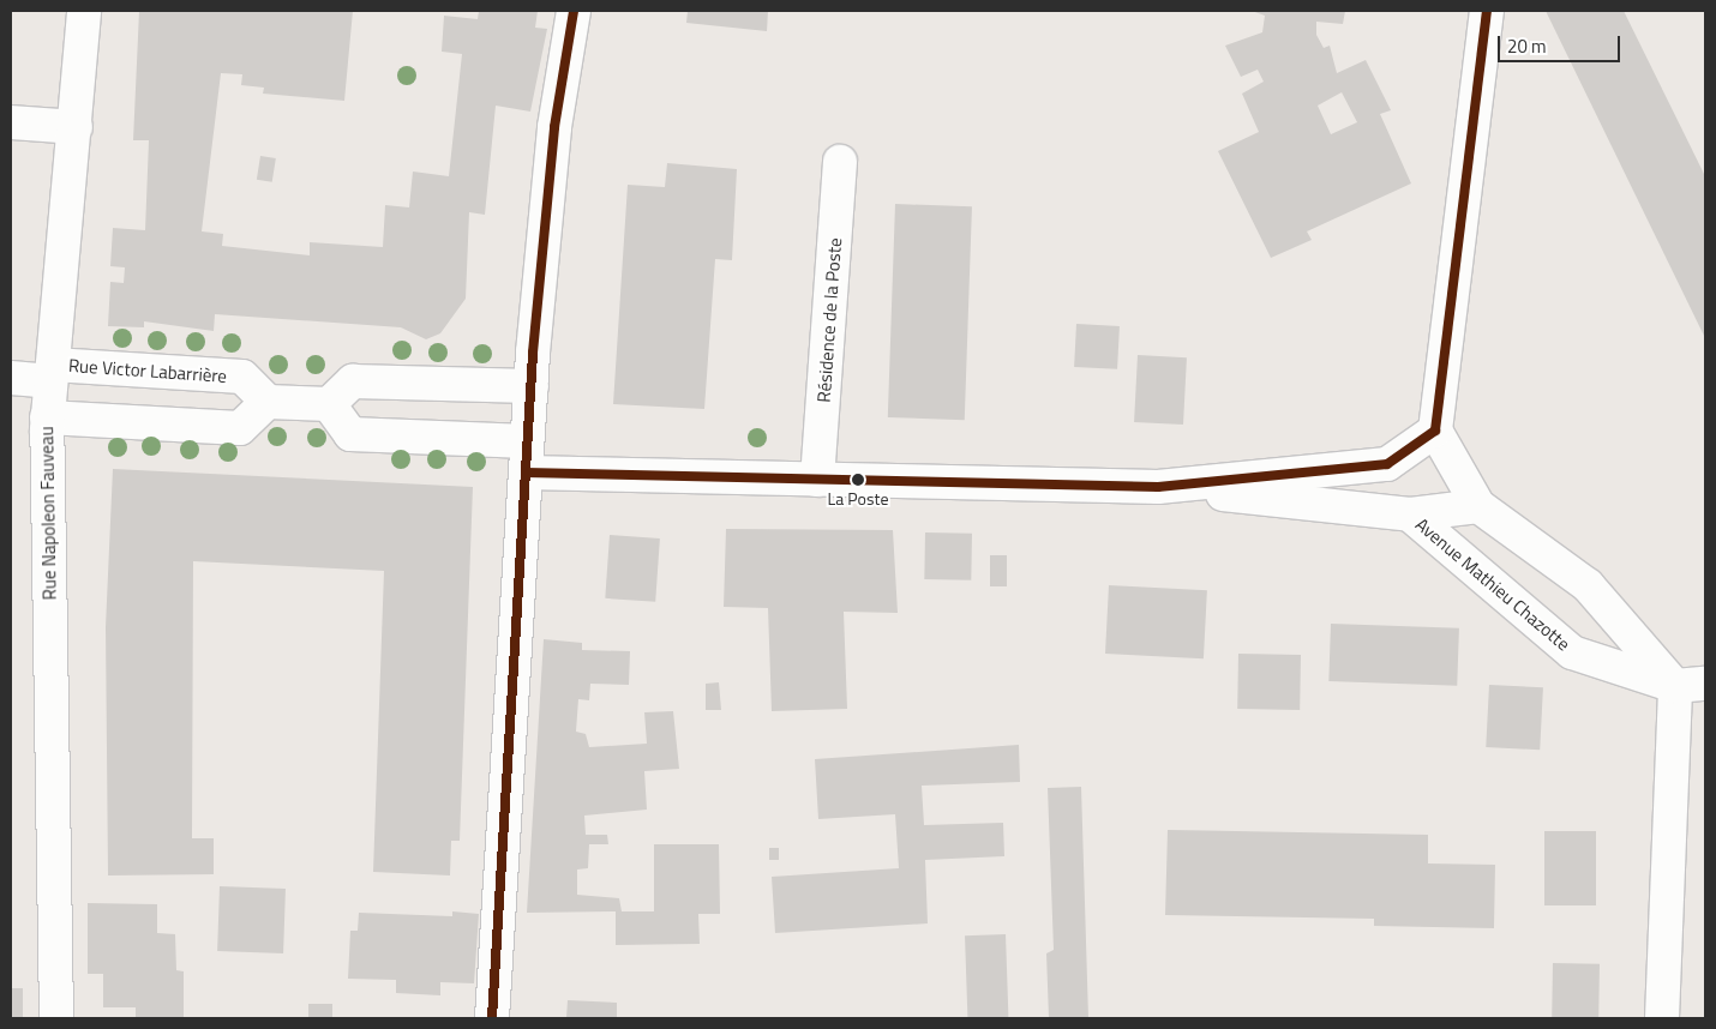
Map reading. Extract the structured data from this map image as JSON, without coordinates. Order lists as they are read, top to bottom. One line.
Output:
{"streets":{"street":["Résidence de la Poste","Rue Victor Labarrière","Rue Napoleon Fauveau","Avenue Mathieu Chazotte"]},"crossings":[["Rue Victor Labarrière","Rue Napoleon Fauveau"]],"places":["La Poste"],"scale_bar":"20 m"}
